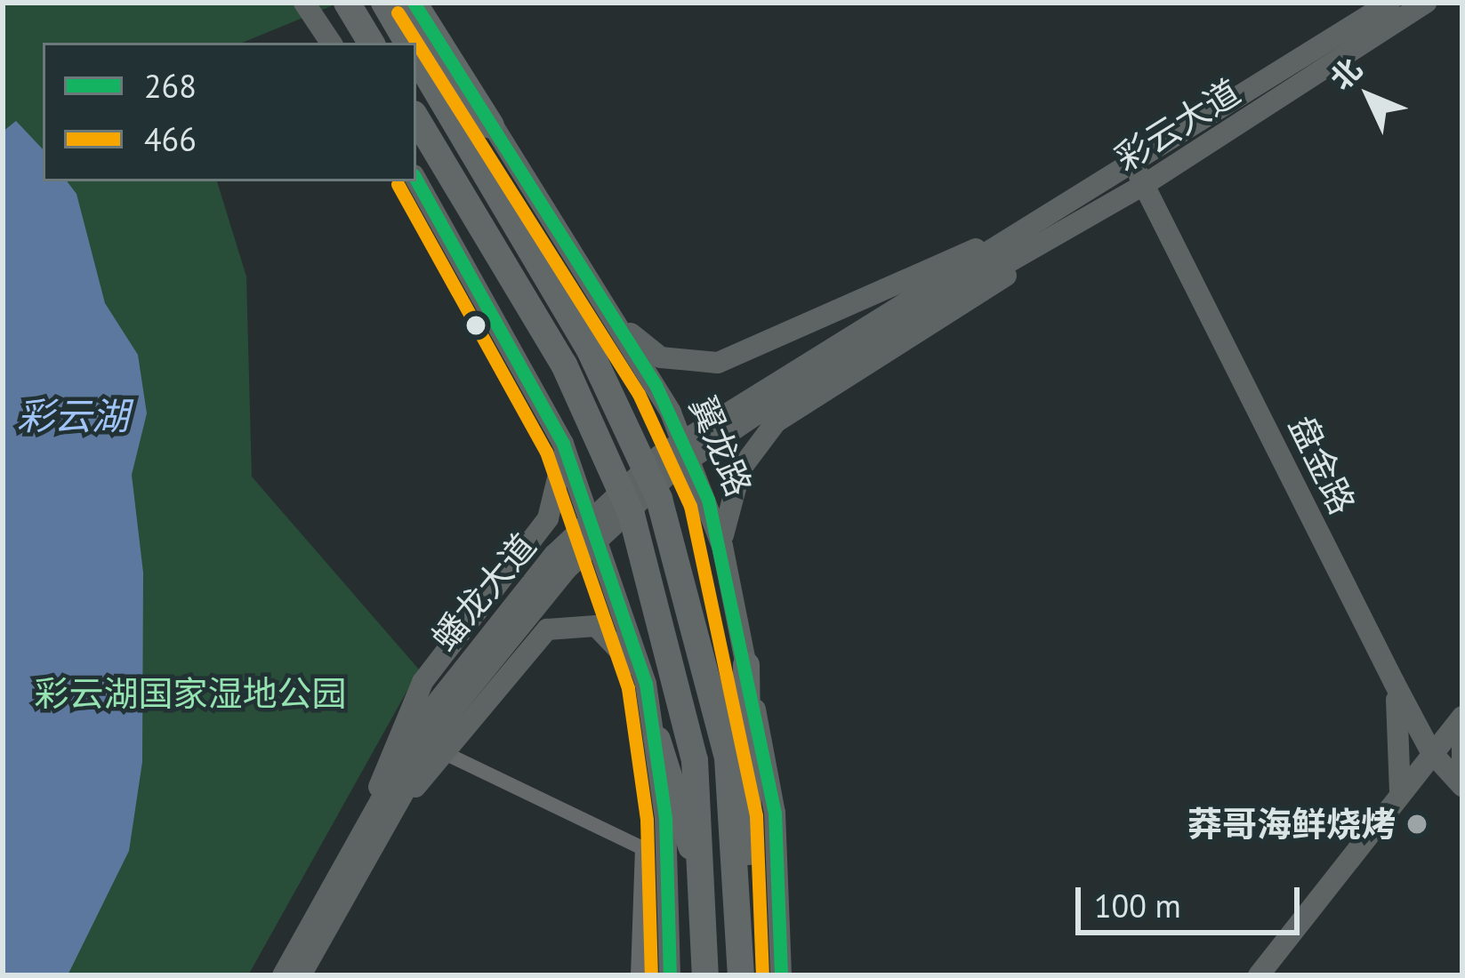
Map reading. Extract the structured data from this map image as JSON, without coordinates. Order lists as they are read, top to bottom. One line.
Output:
{"streets":{"main road":["彩云大道","翼龙路","盘金路","蟠龙大道"]},"crossings":[["彩云大道","盘金路"],["彩云大道","蟠龙大道"]],"water":["彩云湖"],"parks":["彩云湖国家湿地公园"],"places":["莽哥海鲜烧烤"],"lines":["transit line 268","transit line 466"],"legend":["268","466"],"scale_bar":"100 m","north":"top left"}
